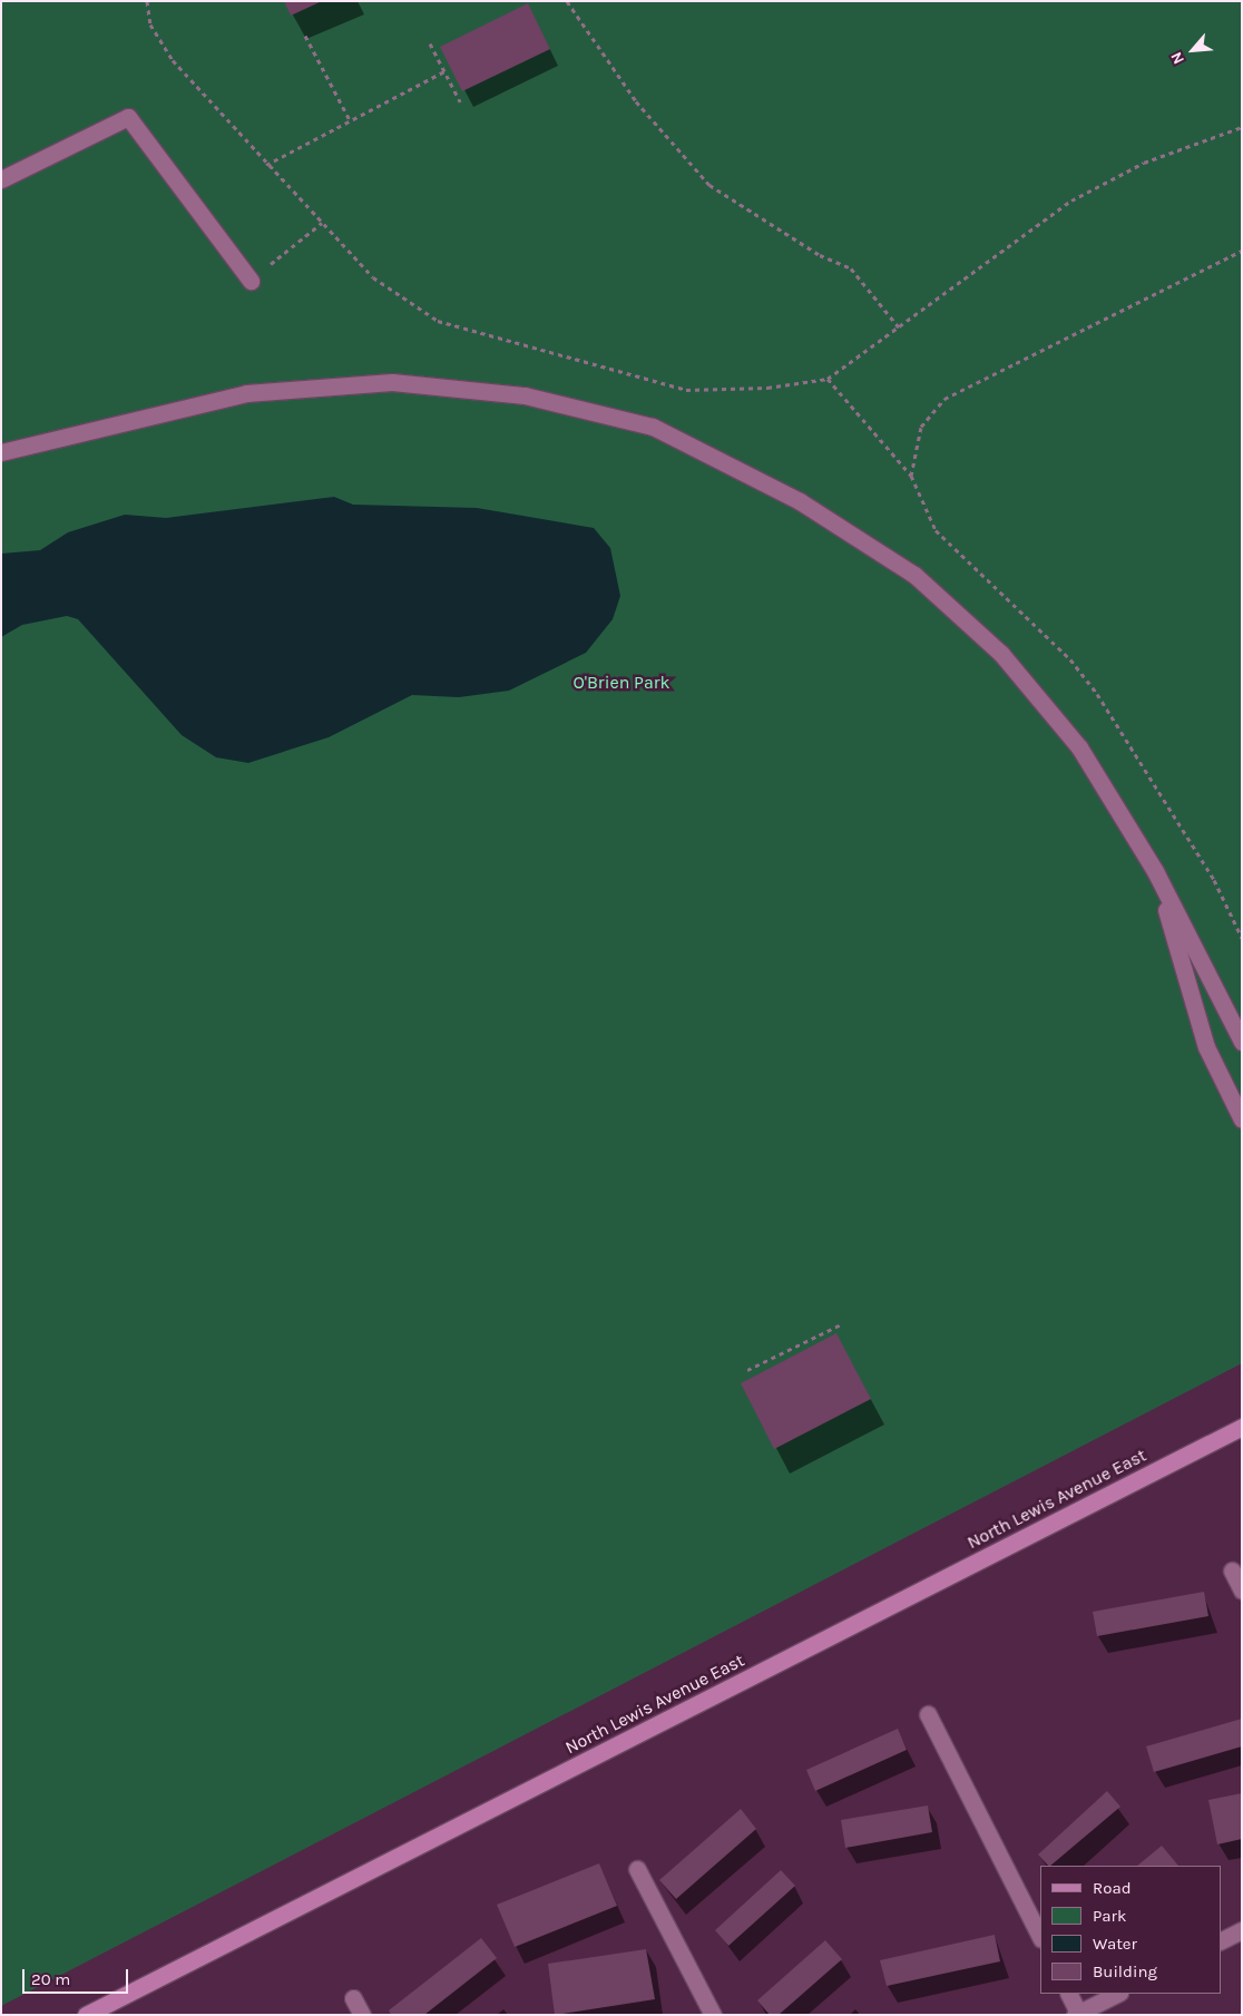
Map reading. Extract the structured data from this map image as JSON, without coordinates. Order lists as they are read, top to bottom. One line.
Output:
{"streets":{"main road":["North Lewis Avenue East"]},"parks":["O'Brien Park"],"legend":["Road","Park","Water","Building"],"scale_bar":"20 m","north":"bottom left"}
